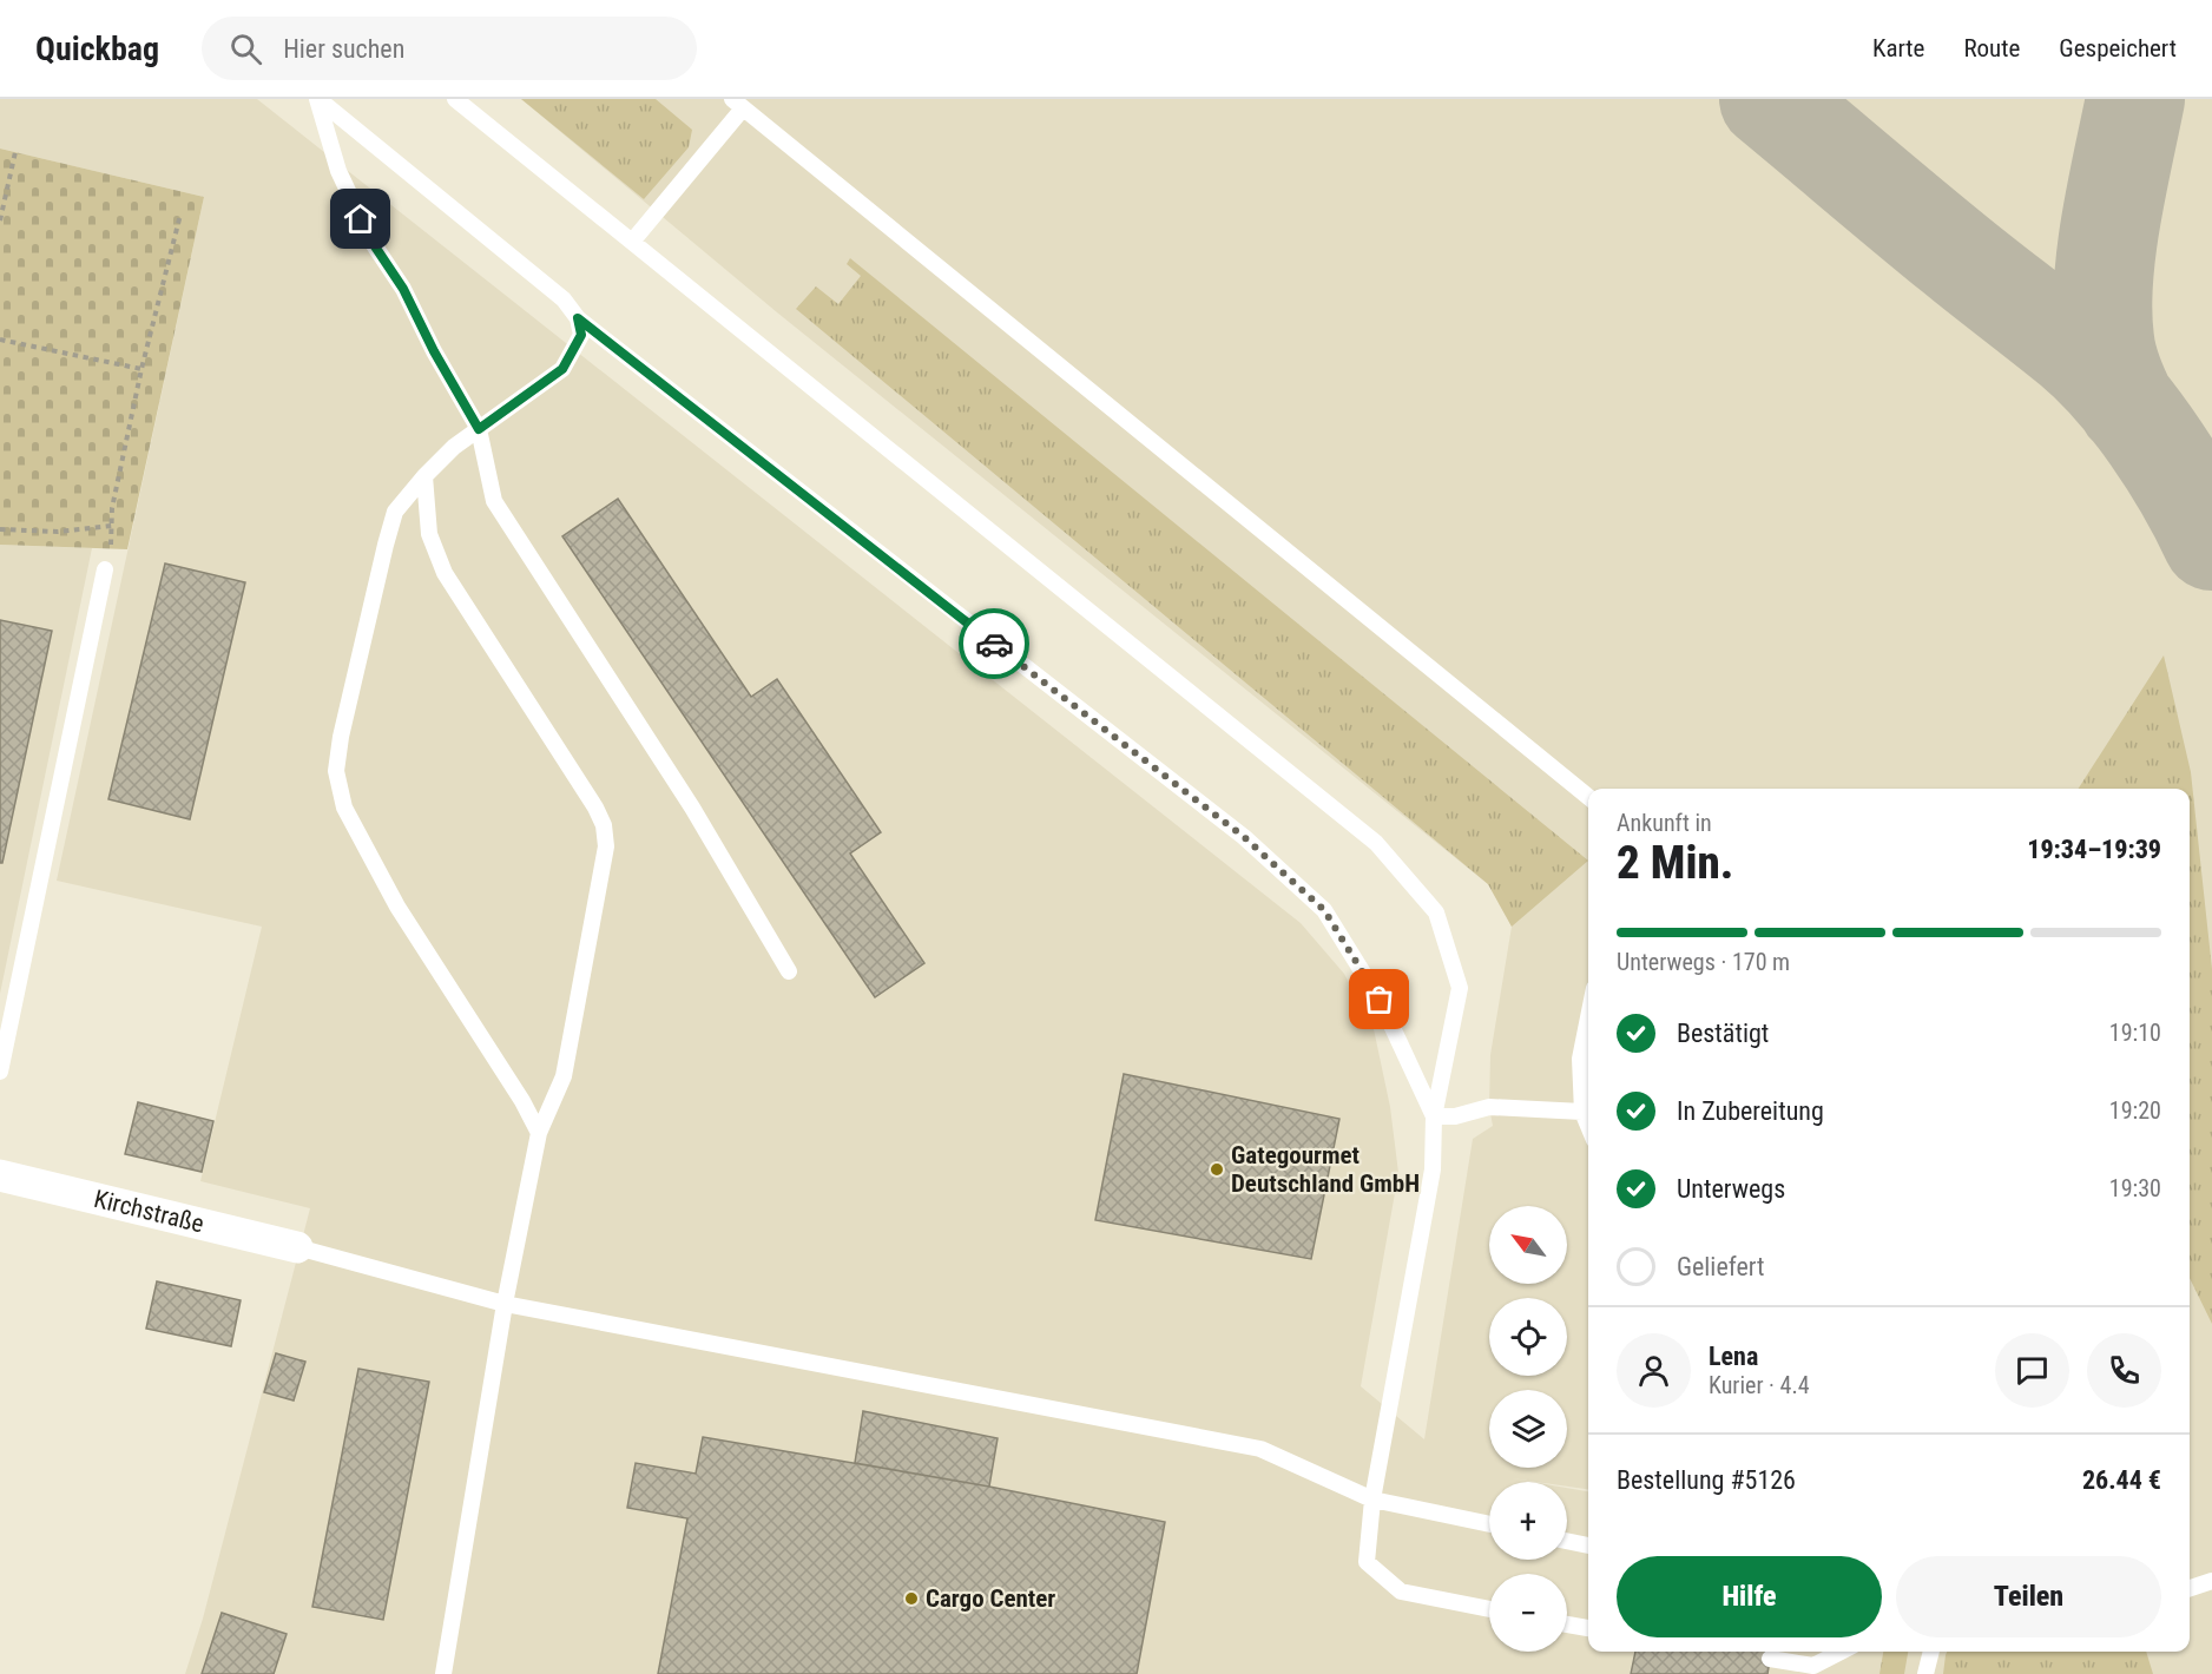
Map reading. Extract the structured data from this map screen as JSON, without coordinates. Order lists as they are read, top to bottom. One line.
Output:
{"streets":{"street":["Kirchstraße"]},"places":["Gategourmet Deutschland GmbH","Cargo Center"],"north":"top left","page":{"header":"Quickbag","search":"Hier suchen","nav":["Karte","Route","Gespeichert"],"heading":["2 Min.","Ankunft in","19:34–19:39"],"panel":["Lena","Kurier · 4.4","Bestellung #5126","26.44 €"],"bar":"Unterwegs · 170 m","list":[["Bestätigt","19:10"],["In Zubereitung","19:20"],["Unterwegs","19:30"],"Geliefert"],"map_buttons":["+","−"],"buttons":["Hilfe","Teilen"]}}
